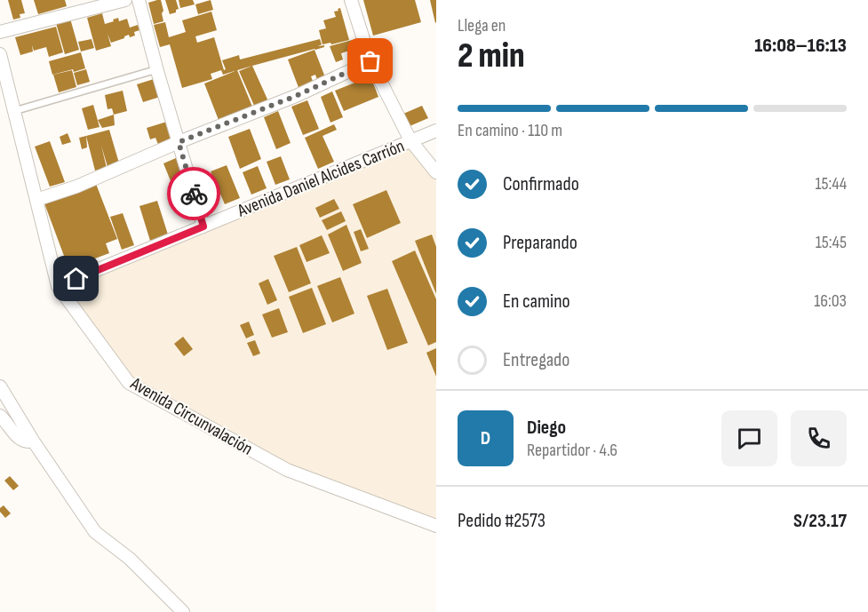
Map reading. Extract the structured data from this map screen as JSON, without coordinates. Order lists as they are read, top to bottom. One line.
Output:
{"streets":{"street":["Avenida Daniel Alcides Carrión","Avenida Circunvalación"]},"crossings":[["Avenida Daniel Alcides Carrión","Avenida Circunvalación"]],"page":{"heading":["2 min","Llega en","16:08–16:13"],"panel":["Diego","Repartidor · 4.6","Pedido #2573","S/23.17"],"bar":"En camino · 110 m","list":[["Confirmado","15:44"],["Preparando","15:45"],["En camino","16:03"],"Entregado"],"round":"D"}}
